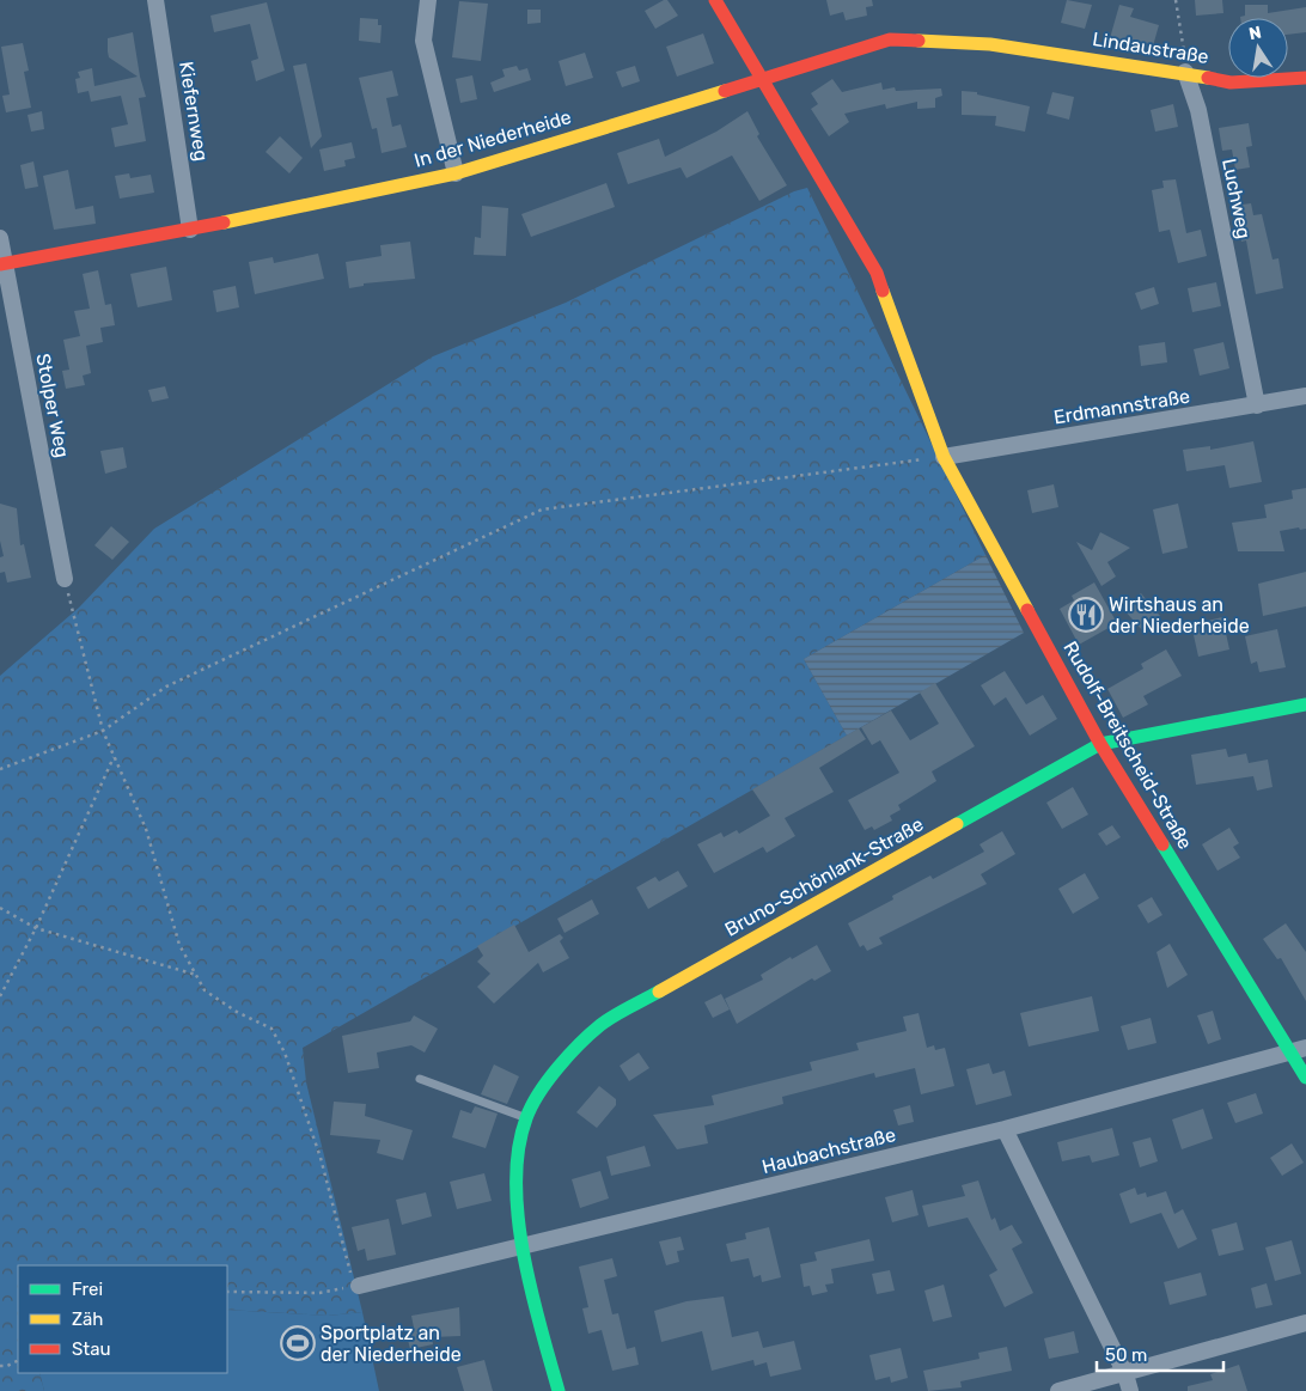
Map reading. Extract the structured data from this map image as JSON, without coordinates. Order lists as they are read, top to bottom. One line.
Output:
{"streets":{"street":["Lindaustraße","Kiefernweg","In der Niederheide","Luchweg","Stolper Weg","Erdmannstraße","Rudolf-Breitscheid-Straße","Bruno-Schönlank-Straße","Haubachstraße"]},"crossings":[["Lindaustraße","In der Niederheide"],["Lindaustraße","Luchweg"],["Kiefernweg","In der Niederheide"],["In der Niederheide","Stolper Weg"],["In der Niederheide","Rudolf-Breitscheid-Straße"],["Luchweg","Erdmannstraße"],["Erdmannstraße","Rudolf-Breitscheid-Straße"],["Rudolf-Breitscheid-Straße","Bruno-Schönlank-Straße"],["Rudolf-Breitscheid-Straße","Haubachstraße"],["Bruno-Schönlank-Straße","Haubachstraße"]],"places":{"restaurant":["Wirtshaus an der Niederheide"],"sports":["Sportplatz an der Niederheide"]},"legend":["Frei","Zäh","Stau"],"scale_bar":"50 m","north":"top"}
